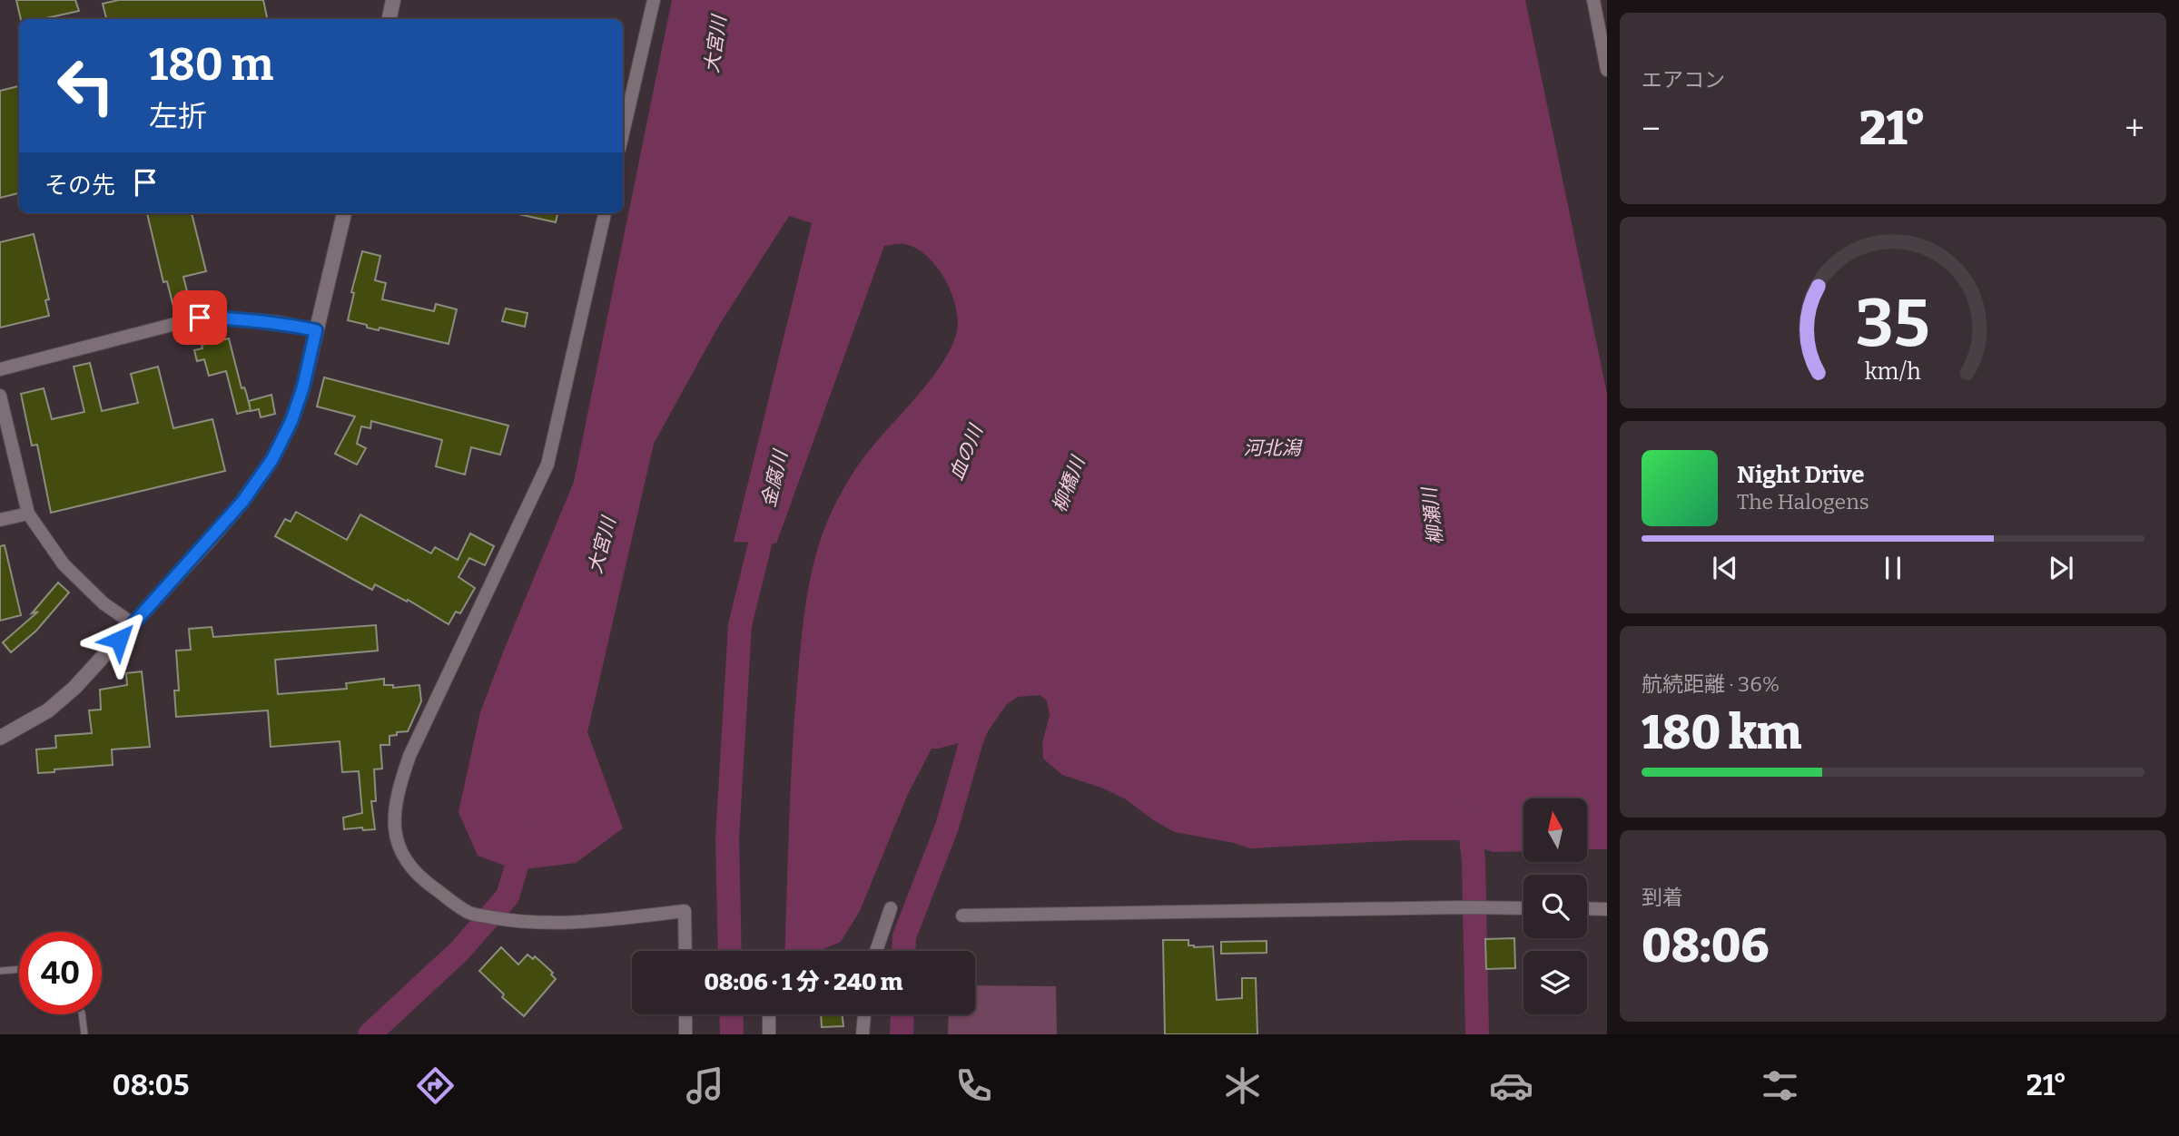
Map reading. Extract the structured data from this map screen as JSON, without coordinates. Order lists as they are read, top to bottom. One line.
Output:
{"water":["大宮川","河北潟","血の川","金腐川","柳橋川","柳瀬川"],"north":"top","page":{"tile":["エアコン",["航続距離 · 36%","180 km"],["到着","08:06"]],"turn":["180 m","左折"],"heat":["−","21°","+"],"then":"その先","song":["Night Drive","The Halogens"],"limit":"40","trip":"08:06 · 1 分 · 240 m","tabs":["08:05","21°"],"gauge":["35","km/h"]}}
